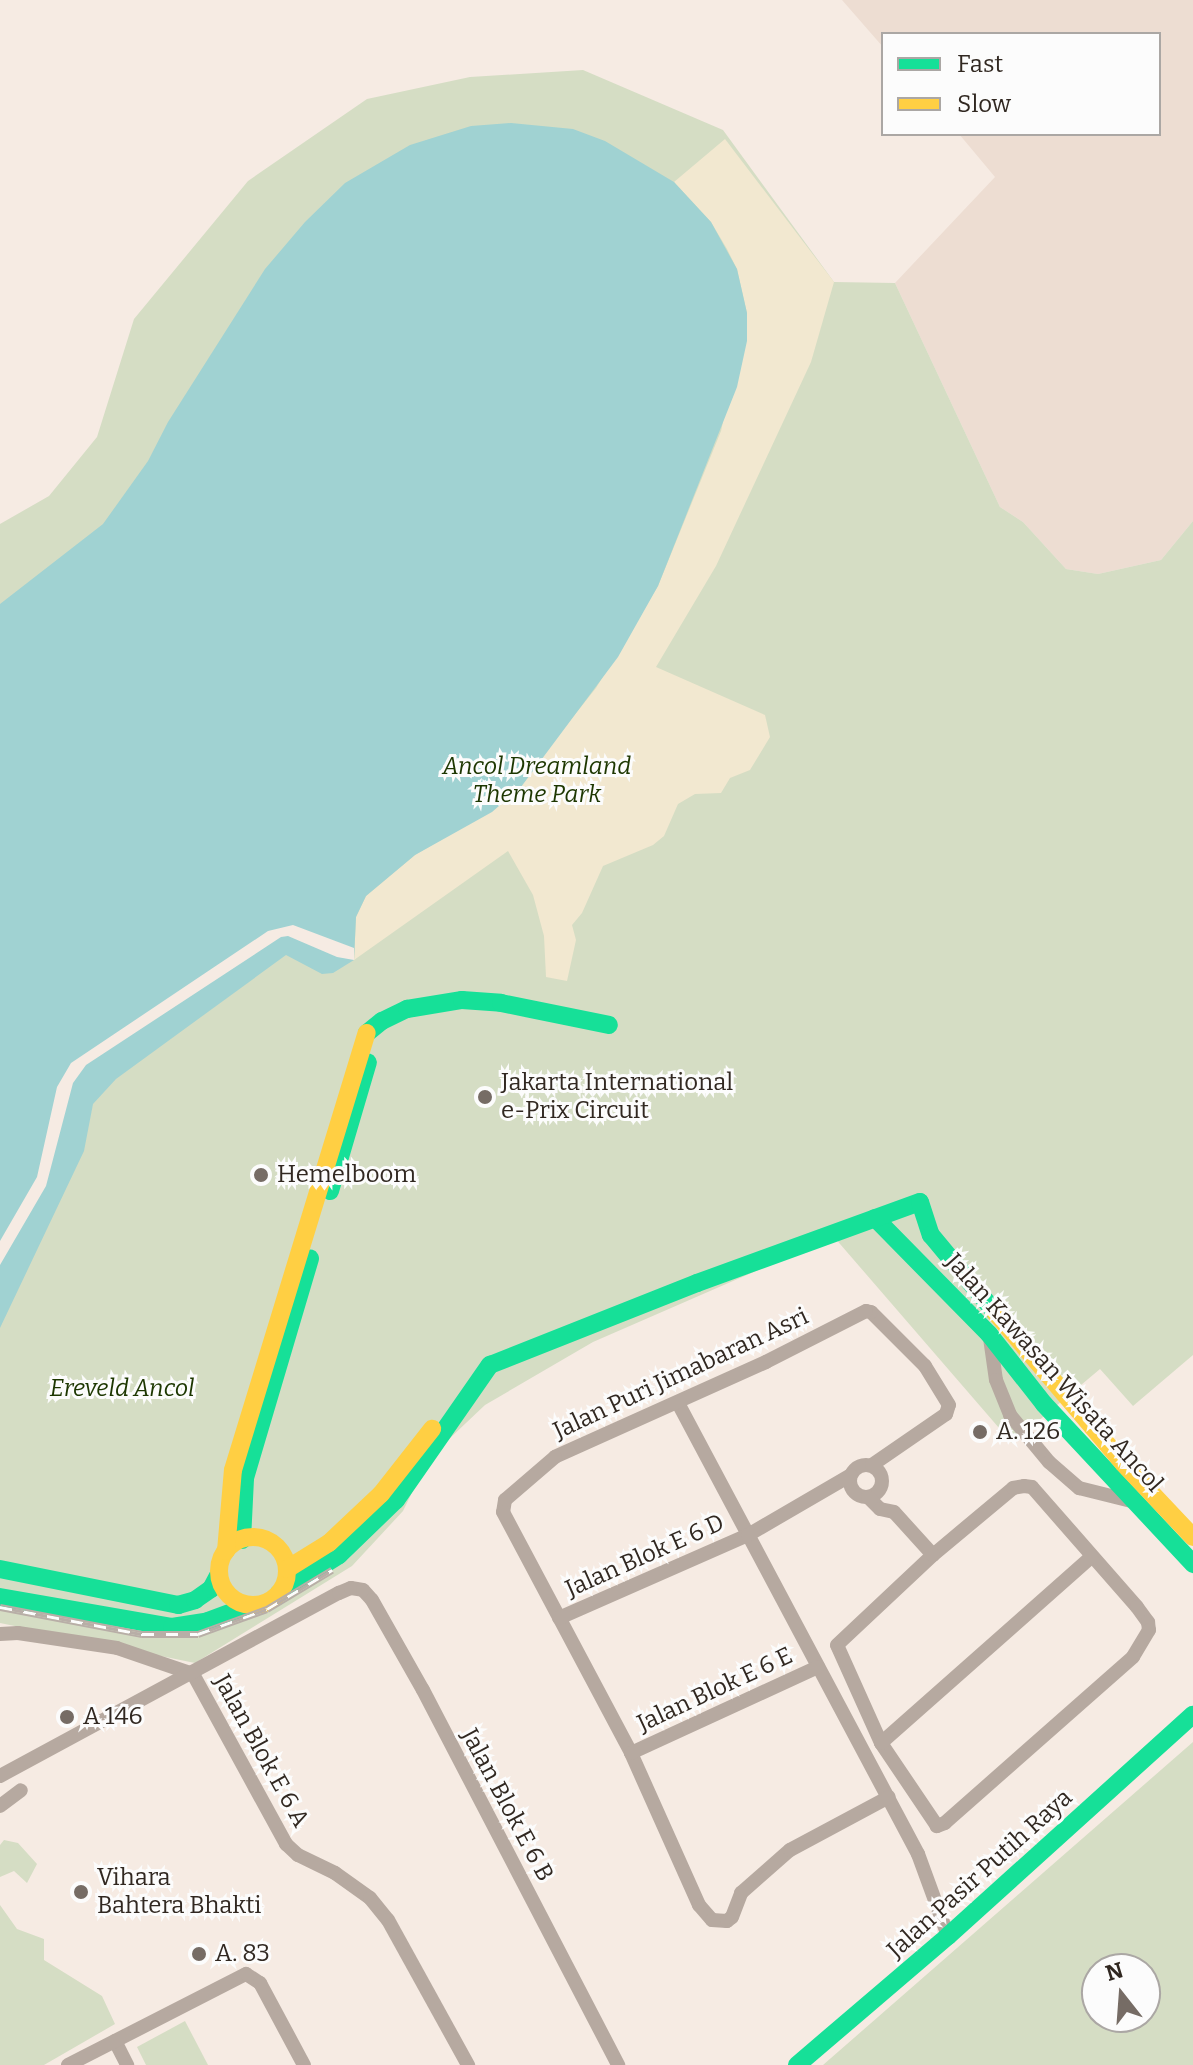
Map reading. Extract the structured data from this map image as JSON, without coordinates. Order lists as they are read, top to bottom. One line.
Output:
{"streets":{"street":["Jalan Kawasan Wisata Ancol","Jalan Puri Jimabaran Asri","Jalan Blok E 6 D","Jalan Blok E 6 E","Jalan Blok E 6 A","Jalan Blok E 6 B","Jalan Pasir Putih Raya"]},"crossings":[["Jalan Puri Jimabaran Asri","Jalan Blok E 6 D"],["Jalan Puri Jimabaran Asri","Jalan Blok E 6 E"],["Jalan Blok E 6 A","Jalan Blok E 6 B"]],"parks":["Ancol Dreamland Theme Park","Ereveld Ancol"],"places":["Jakarta International e-Prix Circuit","Hemelboom","A. 126","A 146","Vihara Bahtera Bhakti","A. 83"],"legend":["Fast","Slow"],"north":"top"}
